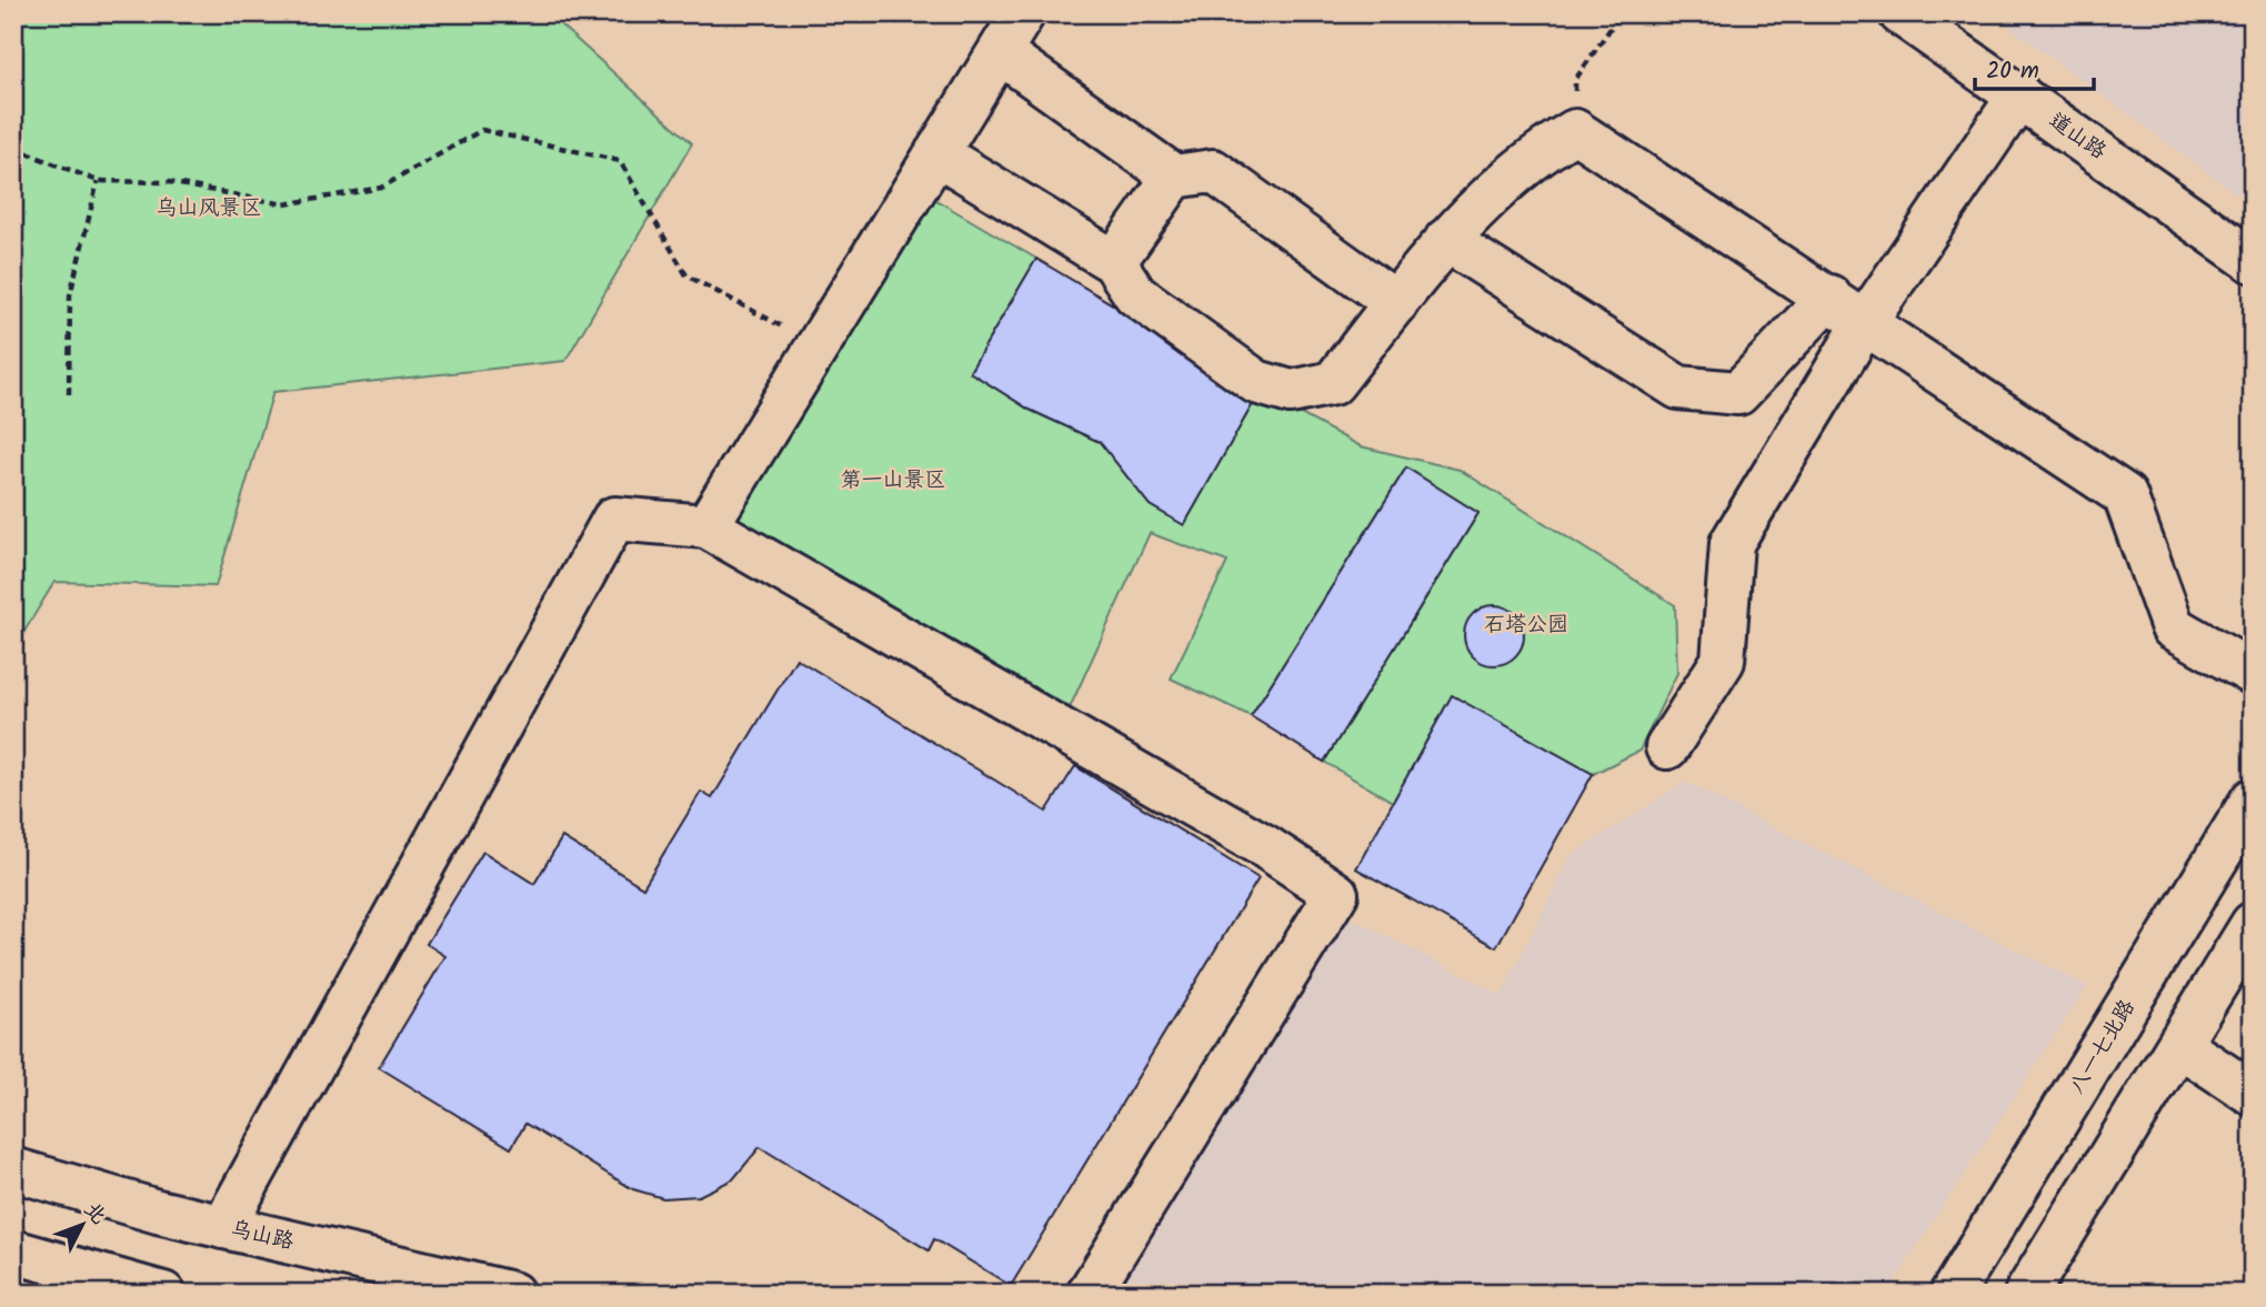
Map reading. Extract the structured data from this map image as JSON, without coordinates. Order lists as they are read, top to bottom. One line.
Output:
{"streets":{"street":["道山路","八一七北路","乌山路"]},"parks":["乌山风景区","第一山景区","石塔公园"],"scale_bar":"20 m","north":"top right"}
